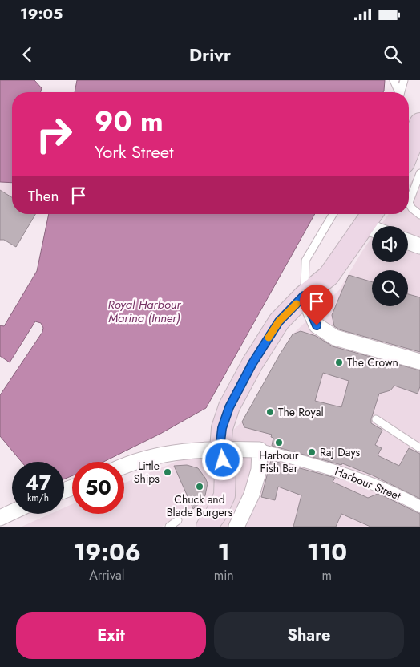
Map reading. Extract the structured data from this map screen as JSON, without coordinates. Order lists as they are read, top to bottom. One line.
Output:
{"streets":{"street":["Harbour Street"]},"water":["Royal Harbour Marina (Inner)"],"places":["The Crown","The Royal","Harbour Fish Bar","Raj Days","Little Ships","Chuck and Blade Burgers"],"page":{"status":"19:05","header":"Drivr","turn":["90 m","York Street"],"then":"Then","speed":"47 km/h","limit":"50","eta":["19:06","Arrival","1","min","110","m"],"buttons":["Exit","Share"]}}
